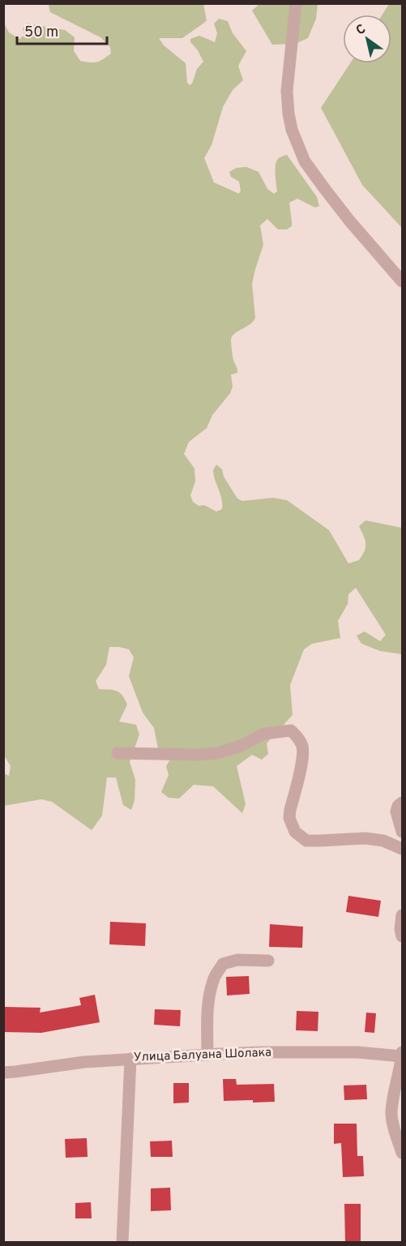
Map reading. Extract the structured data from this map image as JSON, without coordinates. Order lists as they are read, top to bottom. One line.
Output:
{"streets":{"street":["Улица Балуана Шолака"]},"scale_bar":"50 m","north":"top left"}
